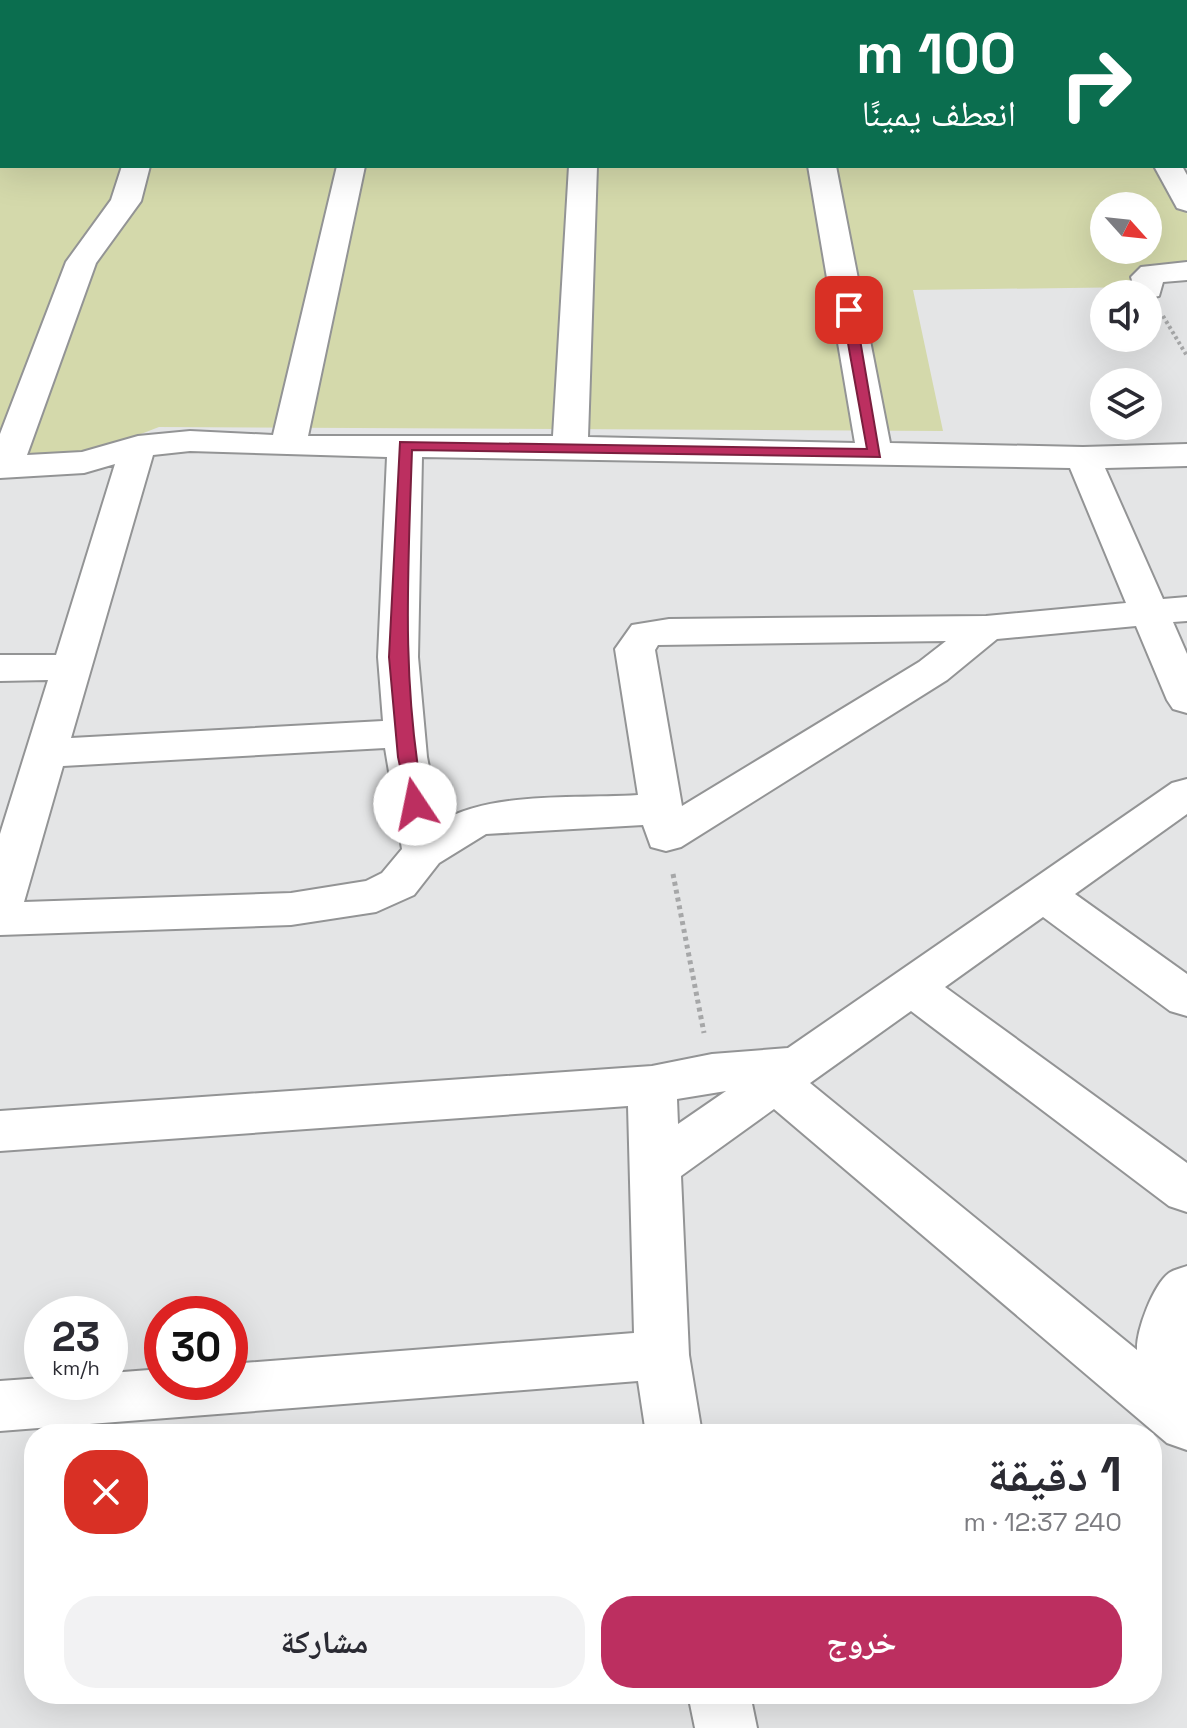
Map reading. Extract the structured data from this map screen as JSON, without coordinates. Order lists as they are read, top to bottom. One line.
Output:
{"north":"bottom right","page":{"turn":["100 m","انعطف يمينًا"],"speed":"23 km/h","limit":"30","heading":["1 دقيقة","240 m · 12:37"],"buttons":["خروج","مشاركة"]}}
